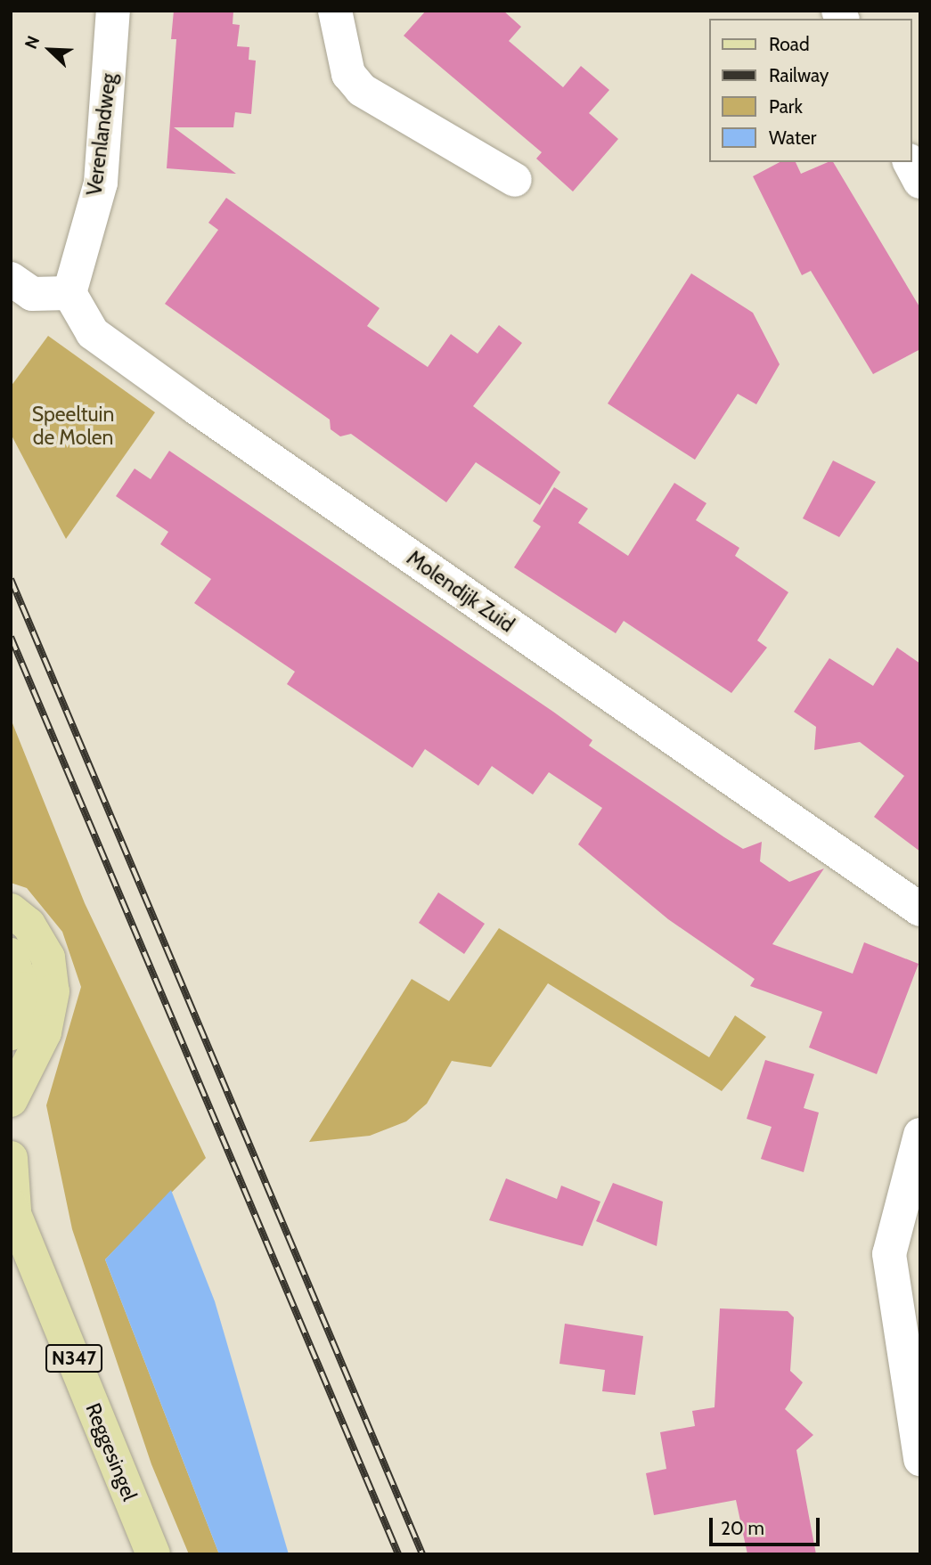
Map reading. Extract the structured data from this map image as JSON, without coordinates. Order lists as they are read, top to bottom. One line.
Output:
{"streets":{"main road":["N347","Reggesingel"],"street":["Verenlandweg","Molendijk Zuid"]},"crossings":[["Verenlandweg","Molendijk Zuid"]],"parks":["Speeltuin de Molen"],"legend":["Road","Railway","Park","Water"],"scale_bar":"20 m","north":"top left"}
